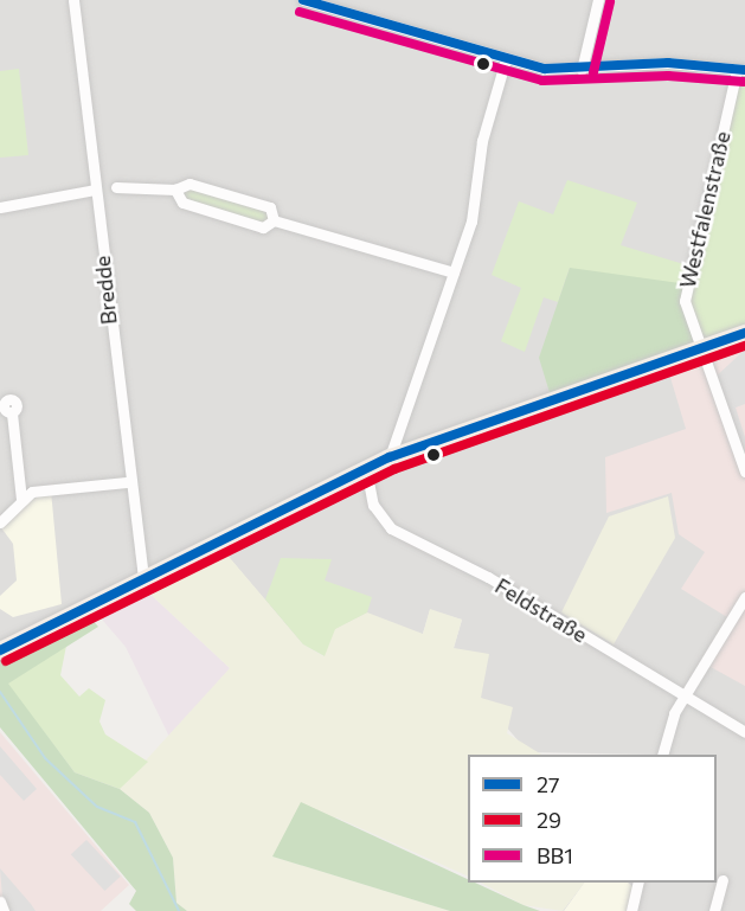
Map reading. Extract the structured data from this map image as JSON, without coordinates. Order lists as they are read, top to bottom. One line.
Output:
{"streets":{"street":["Westfalenstraße","Bredde","Feldstraße"]},"lines":["transit line 27","transit line BB1","transit line 29"],"legend":["27","29","BB1"]}
